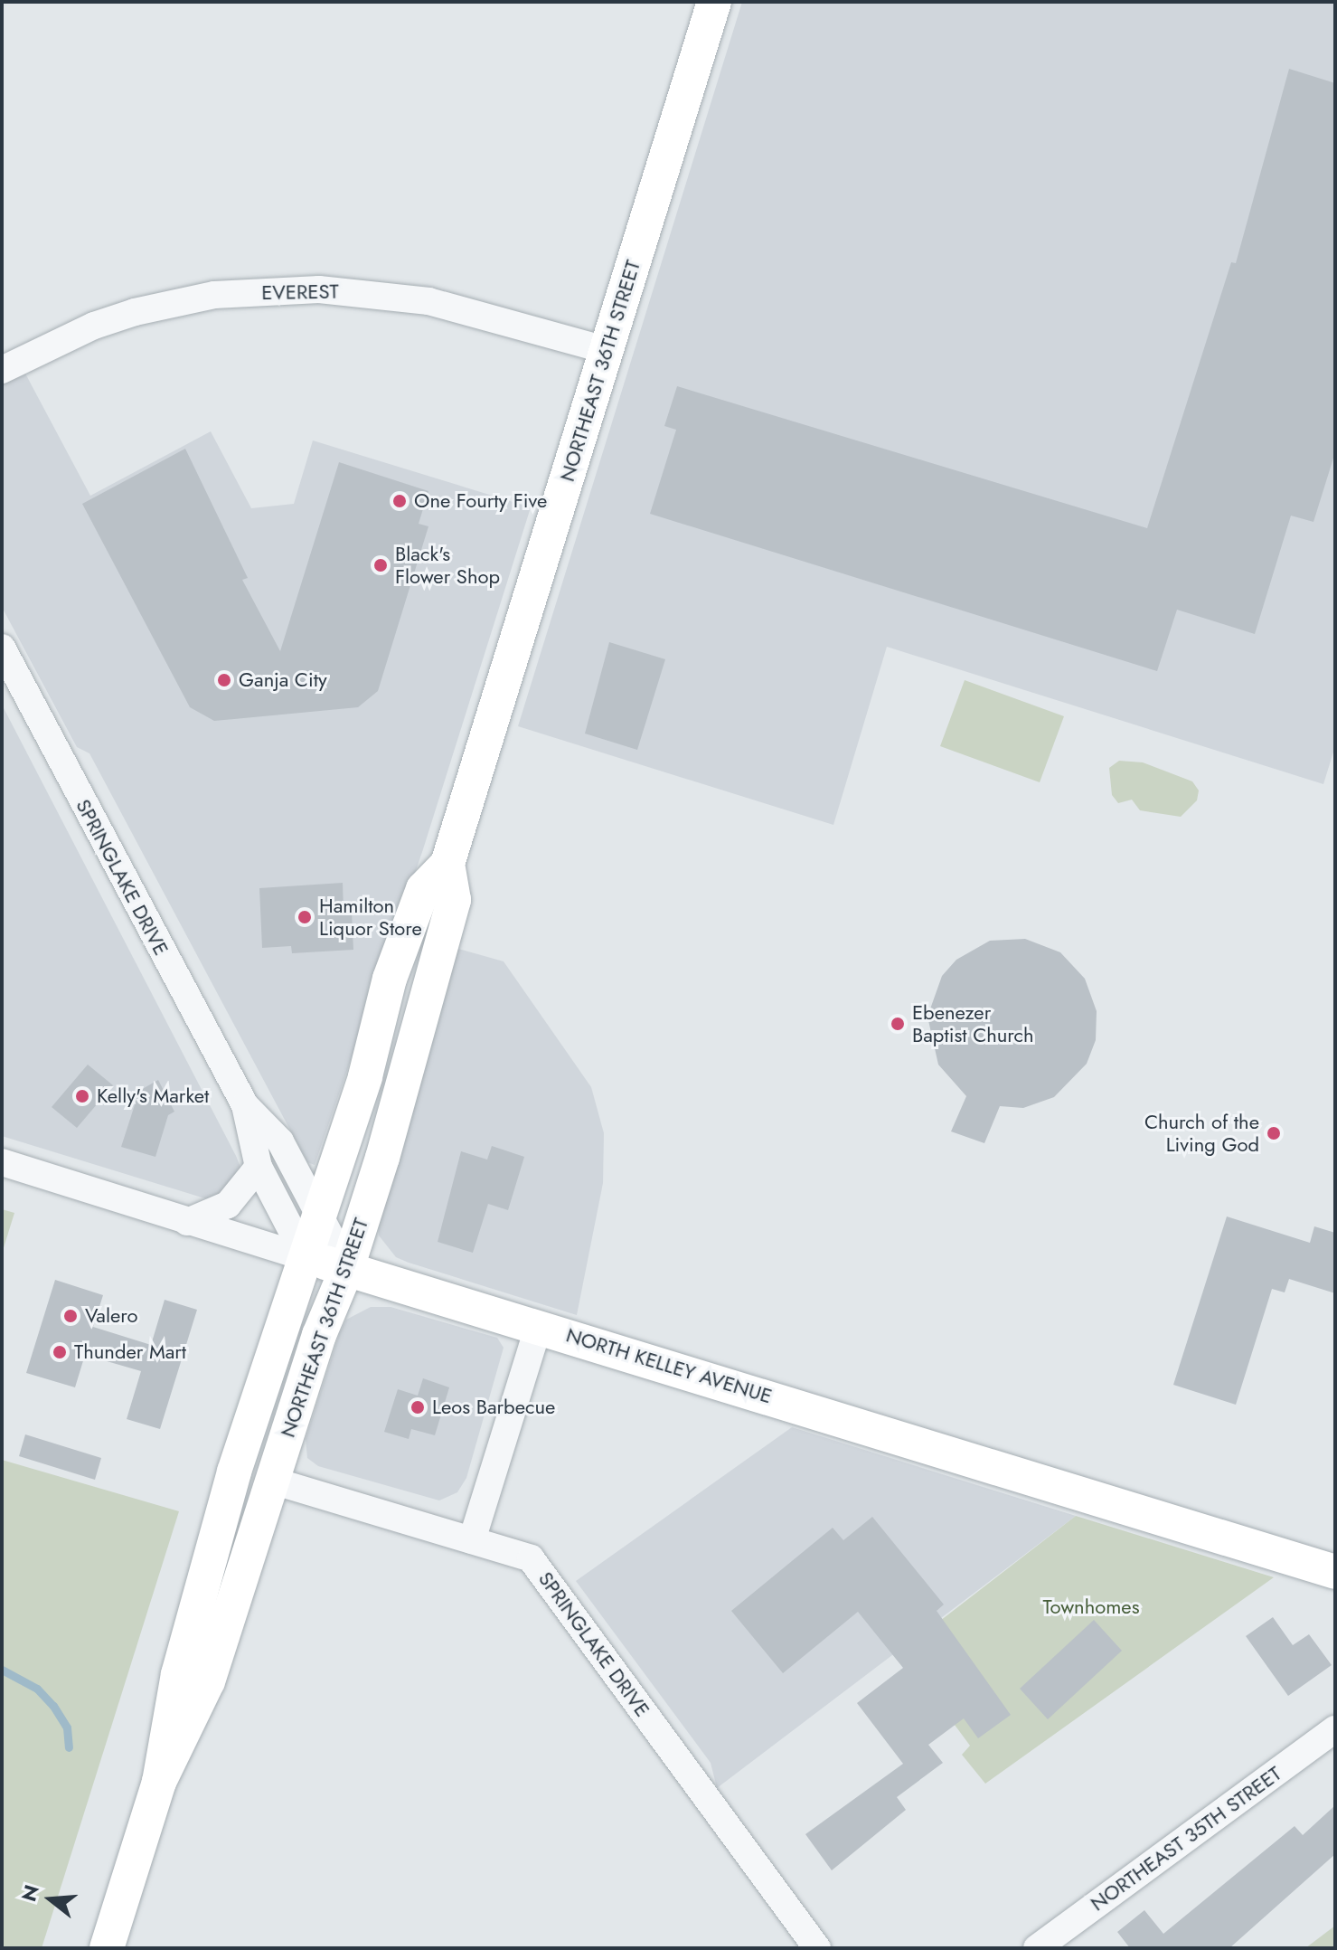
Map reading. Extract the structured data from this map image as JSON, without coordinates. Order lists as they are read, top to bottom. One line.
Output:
{"streets":{"main road":["NORTHEAST 36TH STREET","NORTH KELLEY AVENUE"],"street":["EVEREST","SPRINGLAKE DRIVE","NORTHEAST 35TH STREET"]},"crossings":[["EVEREST","NORTHEAST 36TH STREET"],["NORTHEAST 36TH STREET","SPRINGLAKE DRIVE"],["NORTHEAST 36TH STREET","NORTH KELLEY AVENUE"],["SPRINGLAKE DRIVE","NORTH KELLEY AVENUE"]],"parks":["Townhomes"],"places":["One Fourty Five","Black's Flower Shop","Ganja City","Hamilton Liquor Store","Ebenezer Baptist Church","Kelly's Market","Church of the Living God","Valero","Thunder Mart","Leos Barbecue"],"north":"left"}
